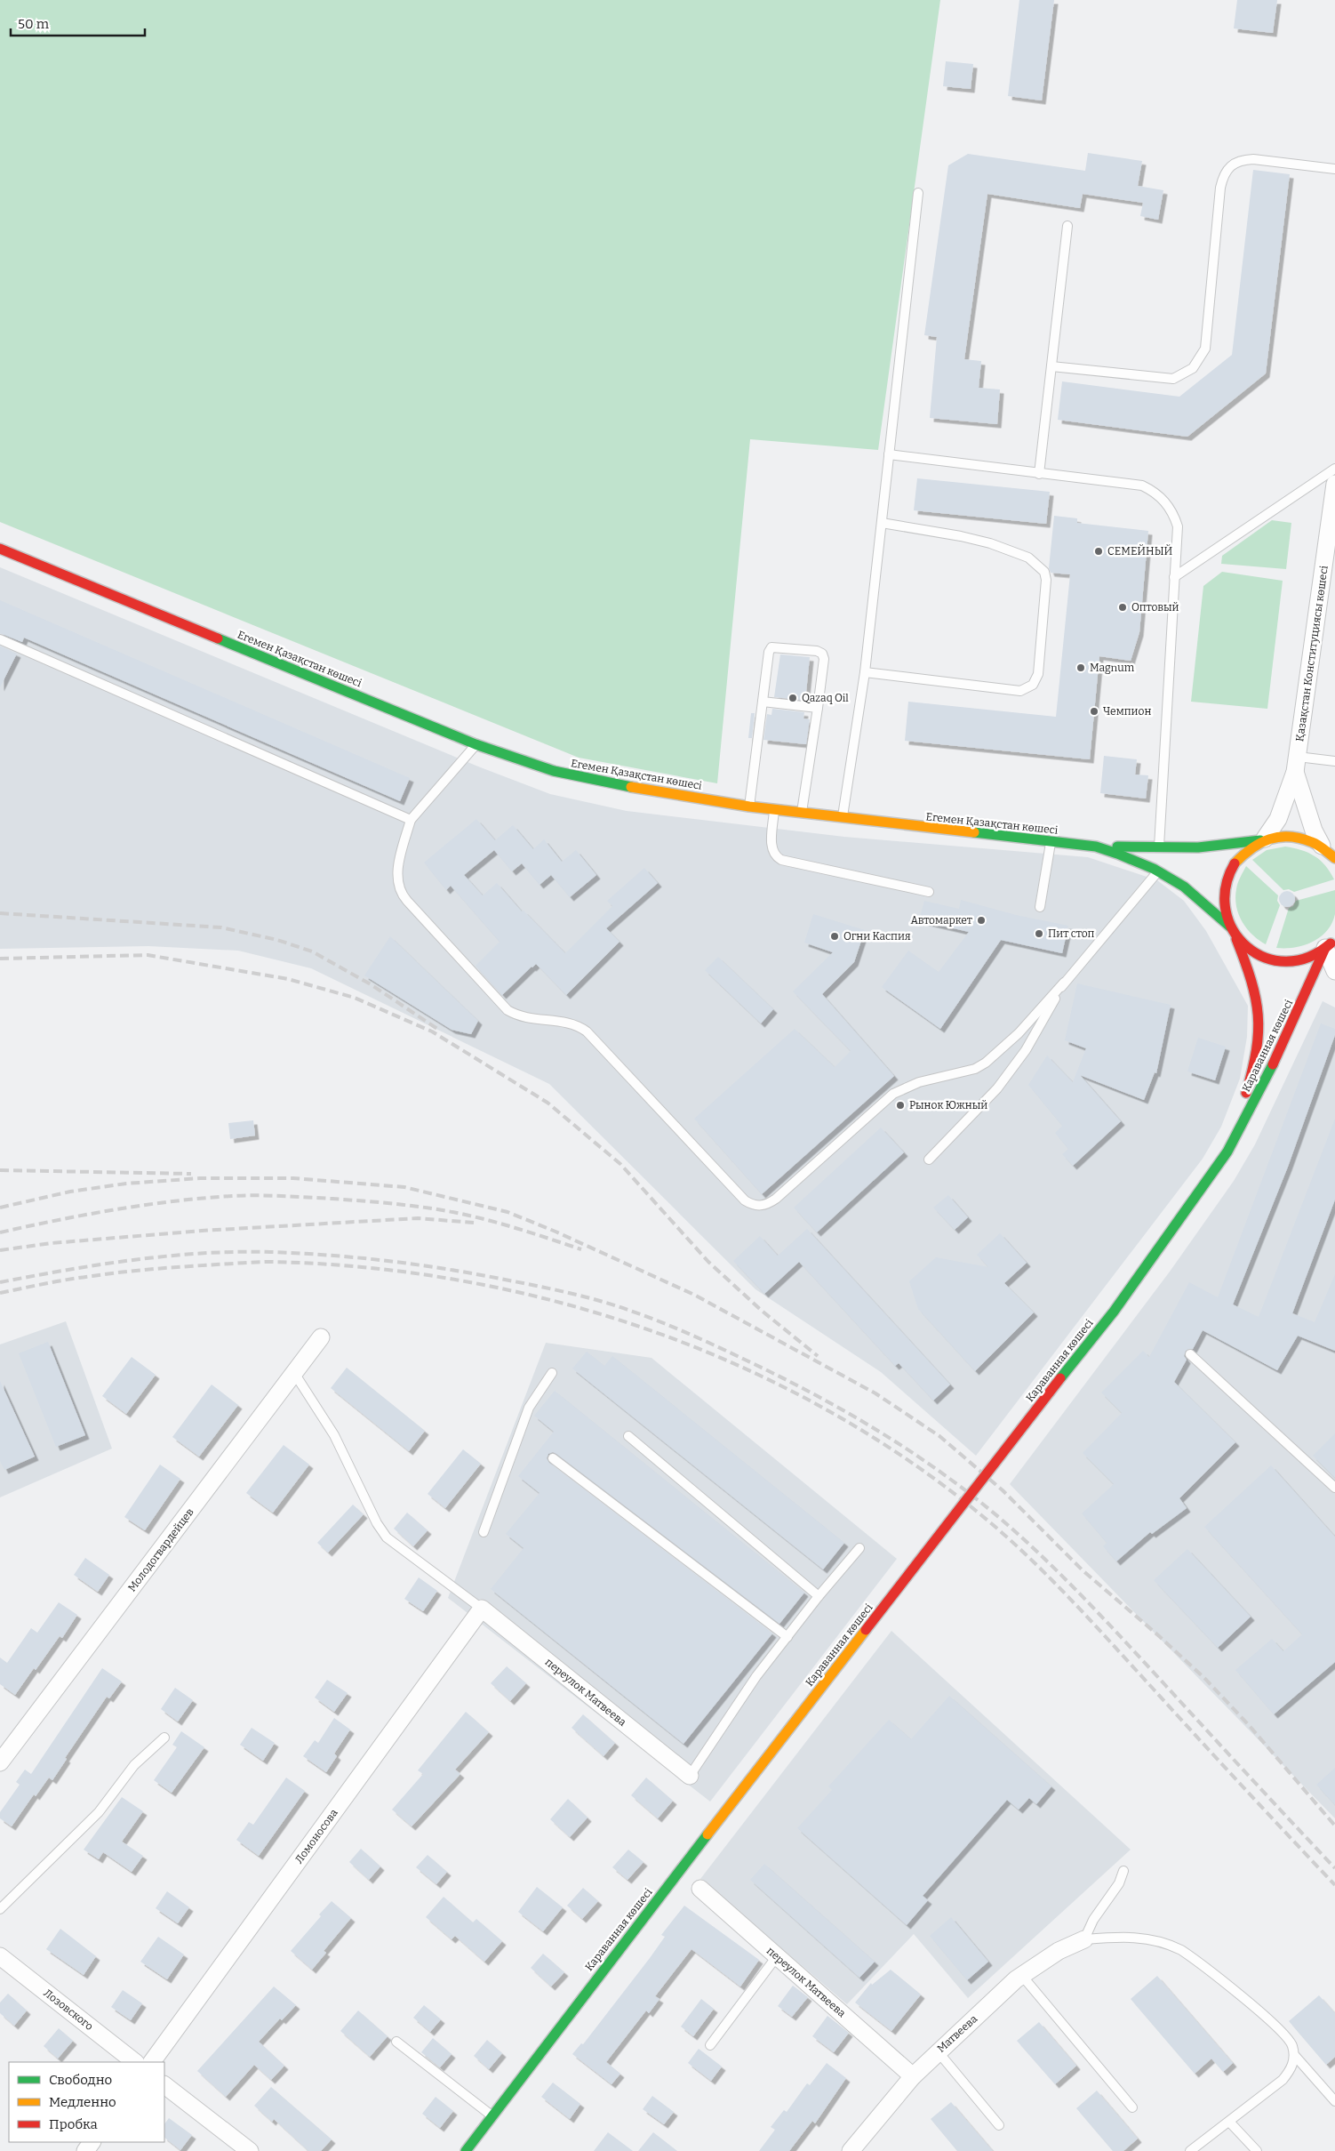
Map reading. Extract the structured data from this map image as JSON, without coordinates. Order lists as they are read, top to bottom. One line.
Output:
{"streets":{"main road":["Егемен Қазақстан көшесі","Караванная көшесі"],"street":["Қазақстан Конституциясы көшесі","Молодогвардейцев","переулок Матвеева","Ломоносова","Лозовского","Матвеева"]},"crossings":[["Қазақстан Конституциясы көшесі","Караванная көшесі"],["Егемен Қазақстан көшесі","Караванная көшесі"],["переулок Матвеева","Ломоносова"],["переулок Матвеева","Матвеева"]],"places":["СЕМЕЙНЫЙ","Оптовый","Magnum","Qazaq Oil","Чемпион","Автомаркет","Пит стоп","Огни Каспия","Рынок Южный"],"legend":["Свободно","Медленно","Пробка"],"scale_bar":"50 m"}
